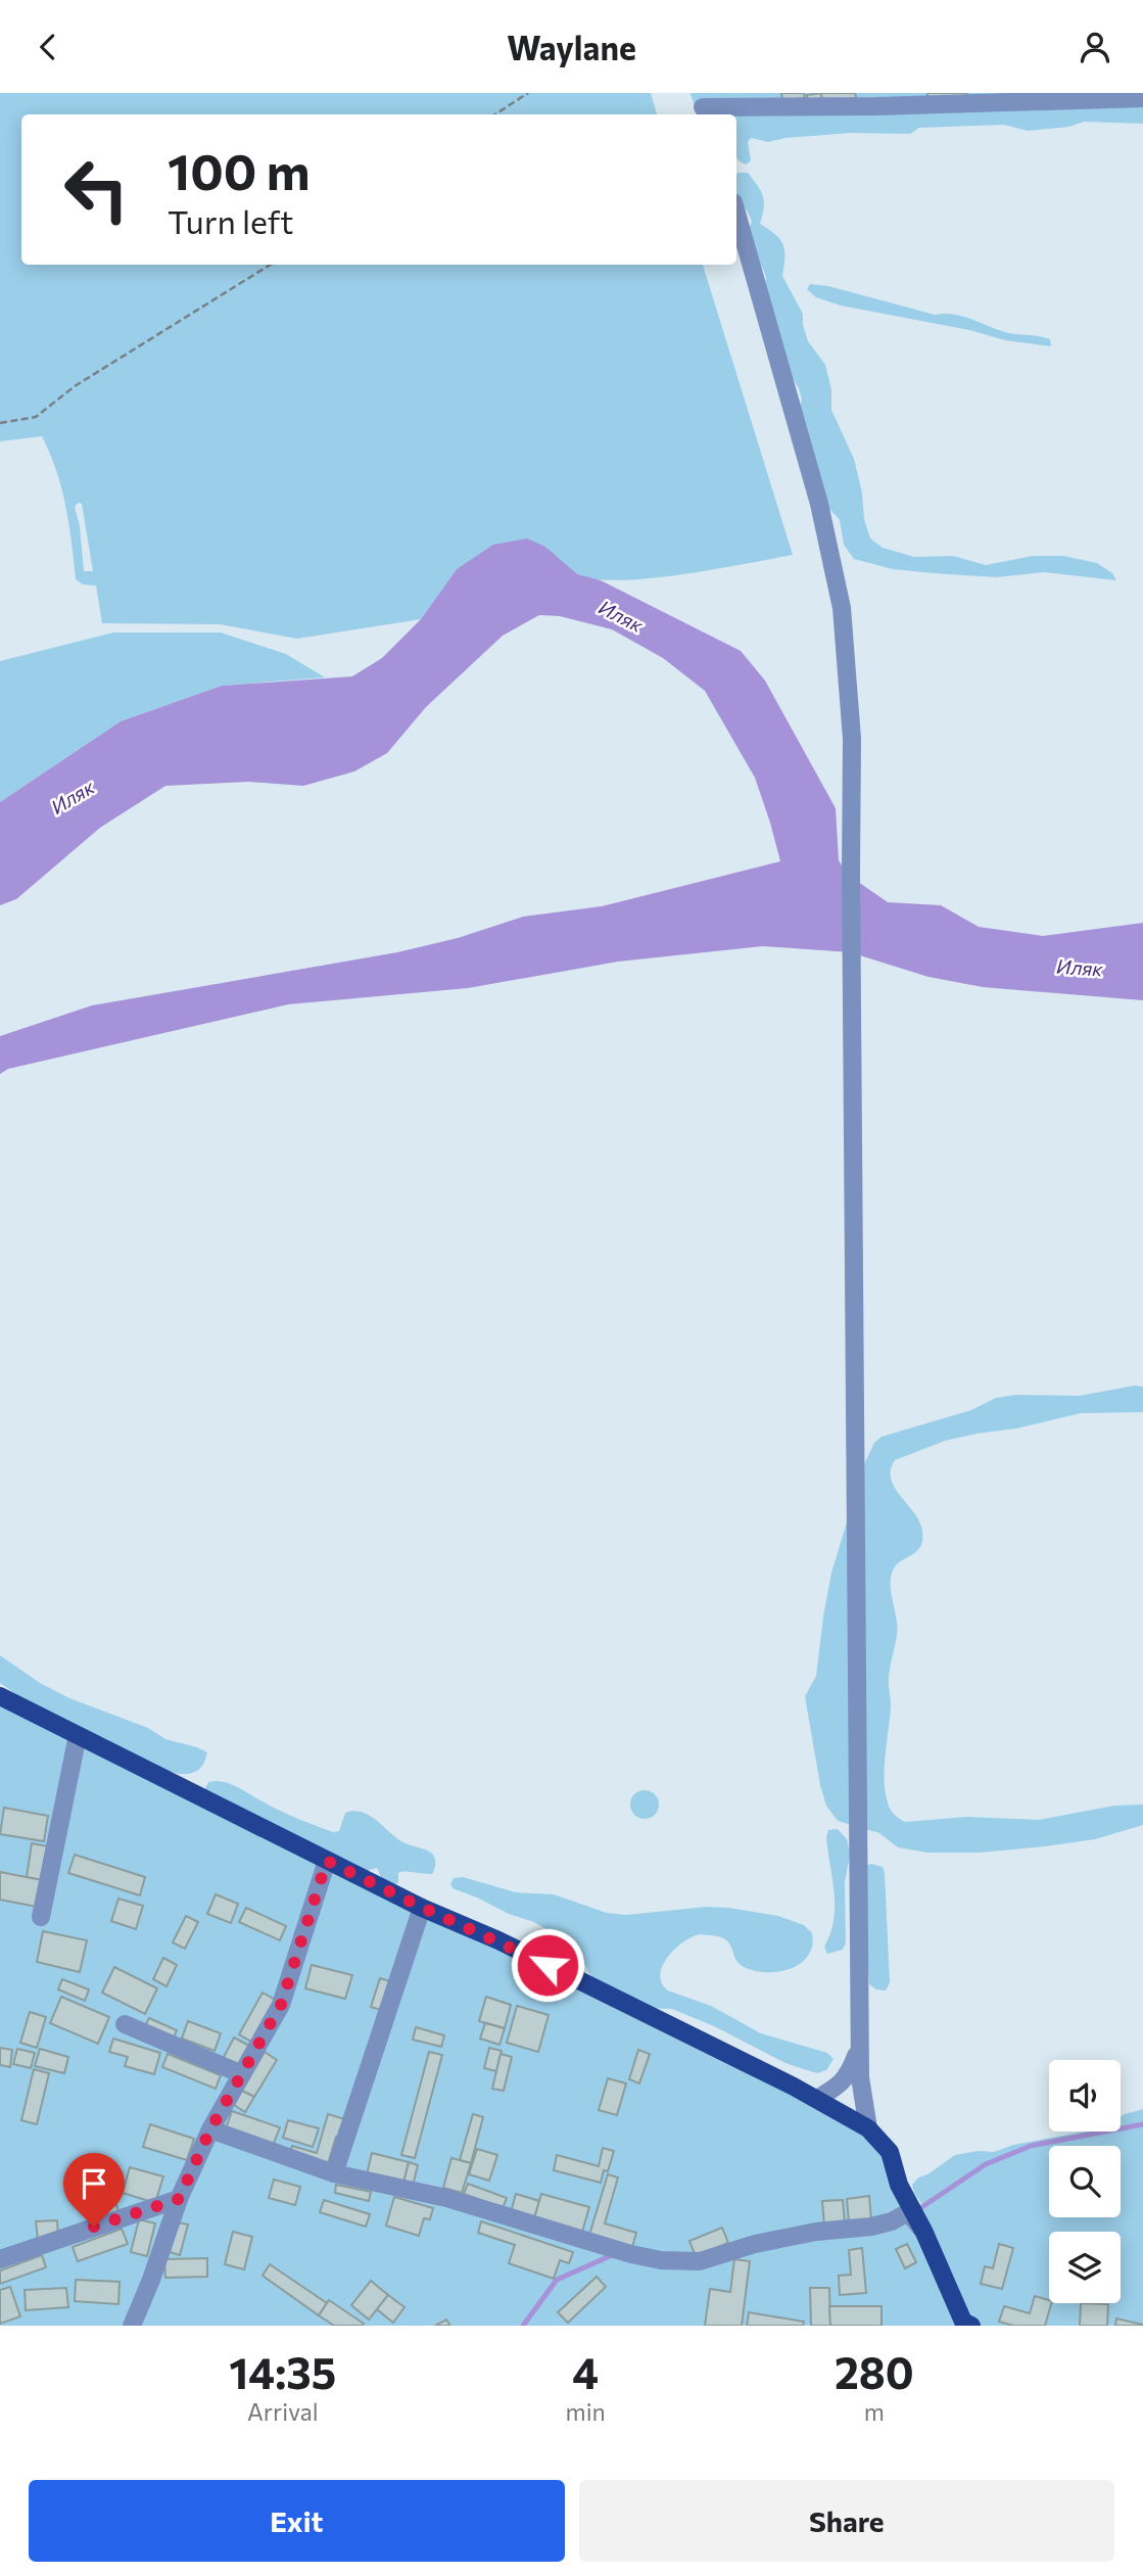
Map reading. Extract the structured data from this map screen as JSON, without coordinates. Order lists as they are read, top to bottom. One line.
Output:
{"water":["Иляк"],"page":{"header":"Waylane","turn":["100 m","Turn left"],"eta":["14:35","Arrival","4","min","280","m"],"buttons":["Exit","Share"]}}
